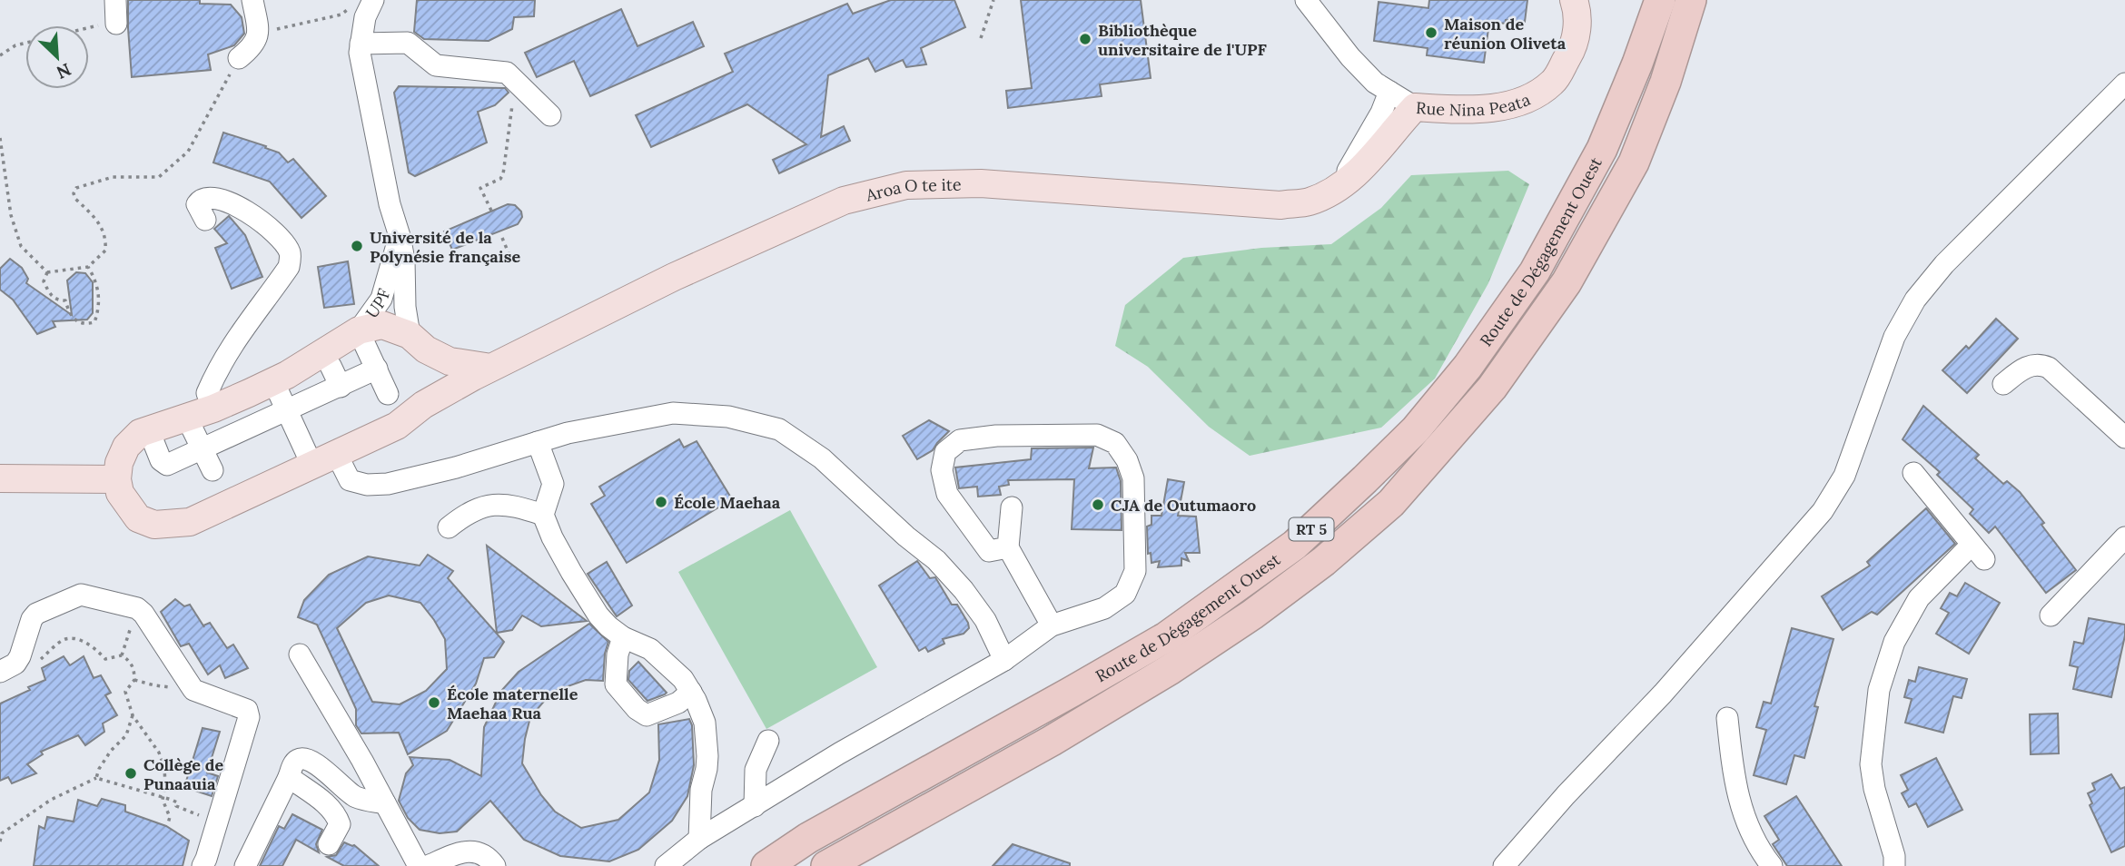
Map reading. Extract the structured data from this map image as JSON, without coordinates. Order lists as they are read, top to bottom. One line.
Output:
{"streets":{"highway":["Route de Dégagement Ouest","RT 5"],"main road":["Rue Nina Peata","Aroa O te ite"],"street":["UPF"]},"crossings":[["Rue Nina Peata","Aroa O te ite"]],"places":["Maison de réunion Oliveta","Bibliothèque universitaire de l'UPF","Université de la Polynésie française","École Maehaa","CJA de Outumaoro","École maternelle Maehaa Rua","Collège de Punaauia"],"north":"bottom right"}
